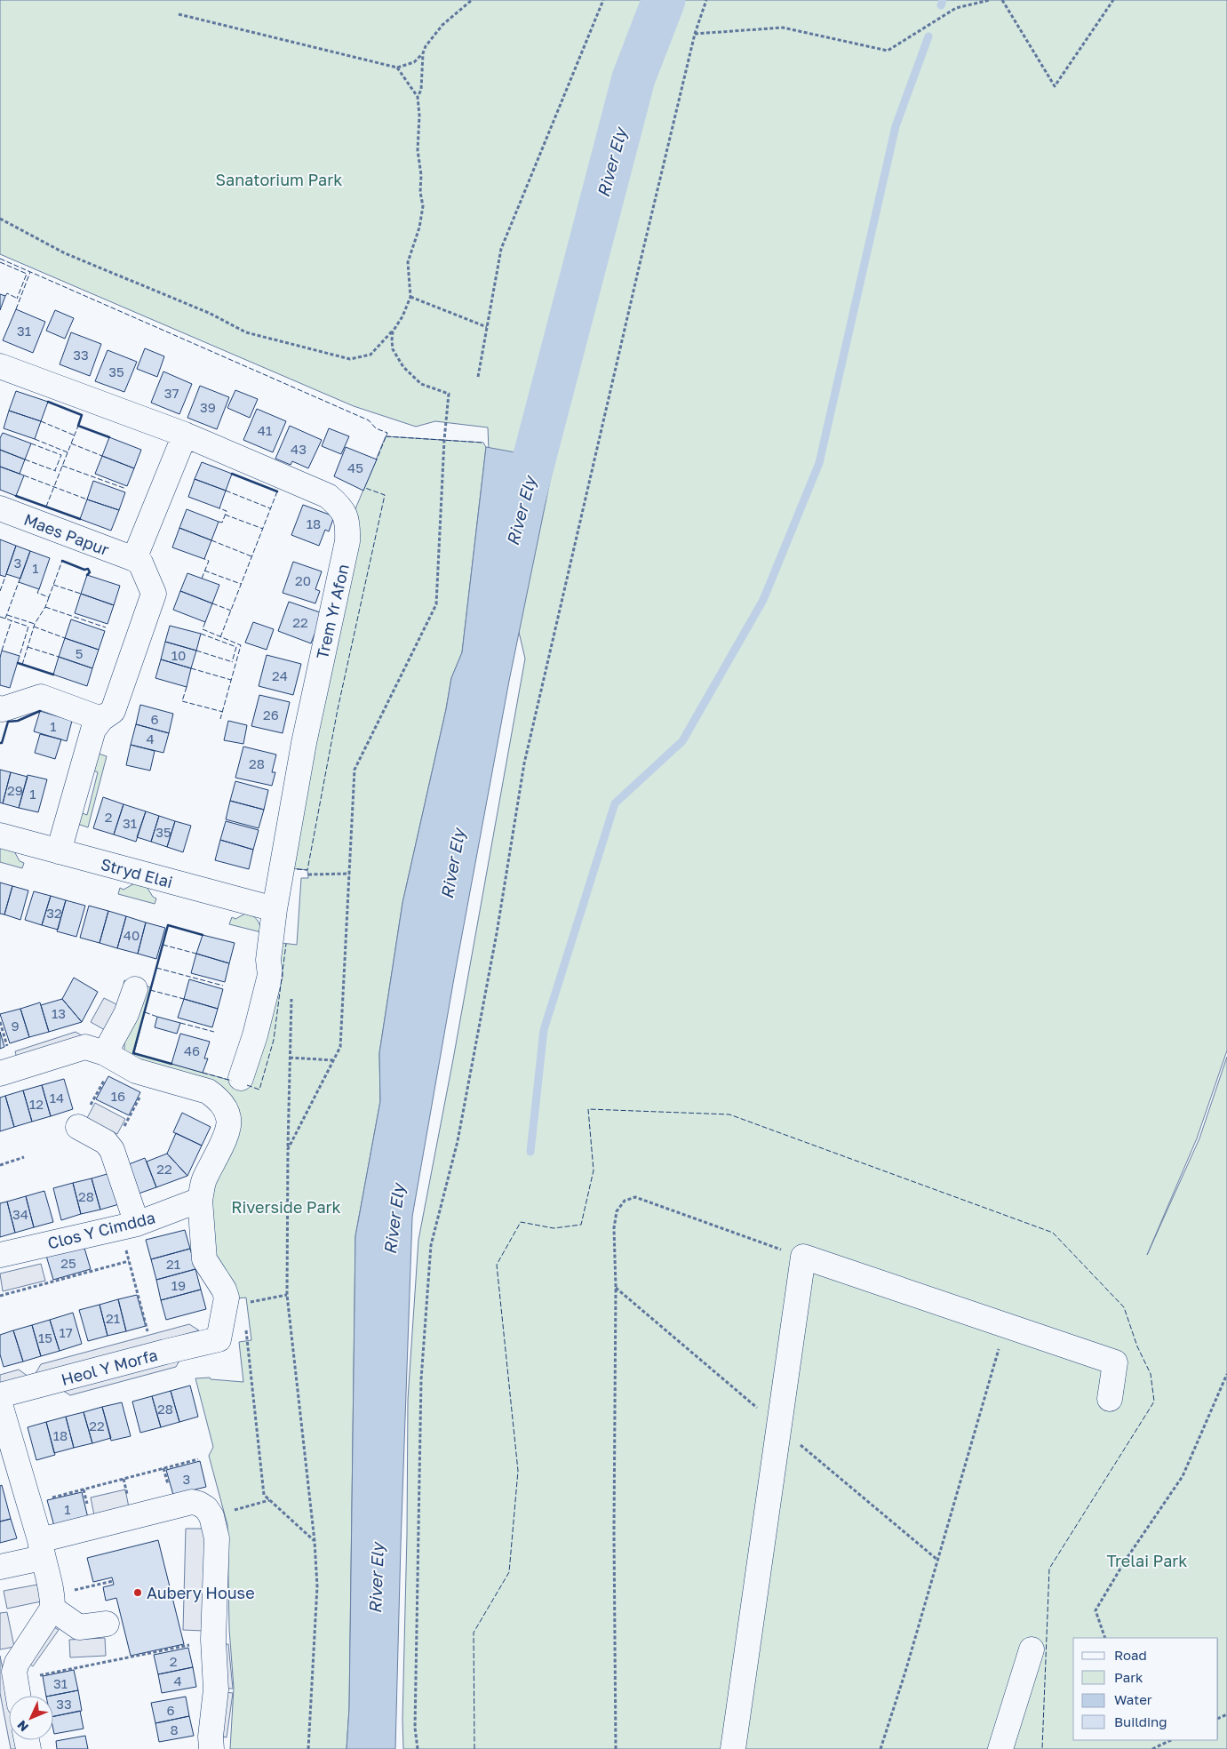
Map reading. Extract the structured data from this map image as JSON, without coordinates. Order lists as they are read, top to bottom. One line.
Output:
{"streets":{"street":["Maes Papur","Trem Yr Afon","Stryd Elai","Clos Y Cimdda","Heol Y Morfa"]},"crossings":[["Trem Yr Afon","Stryd Elai"],["Clos Y Cimdda","Heol Y Morfa"]],"water":["River Ely"],"parks":["Sanatorium Park","Riverside Park","Trelai Park"],"places":["Aubery House"],"house_numbers":["31","33","35","37","39","41","43","45","18","3","1","20","22","5","10","24","26","6","1","4","28","29","1","2","31","35","32","40","13","9","46","16","14","12","22","28","34","25","21","19","21","17","15","28","22","18","3","1","2","4","31","33","6","8"],"legend":["Road","Park","Water","Building"],"north":"bottom left"}
